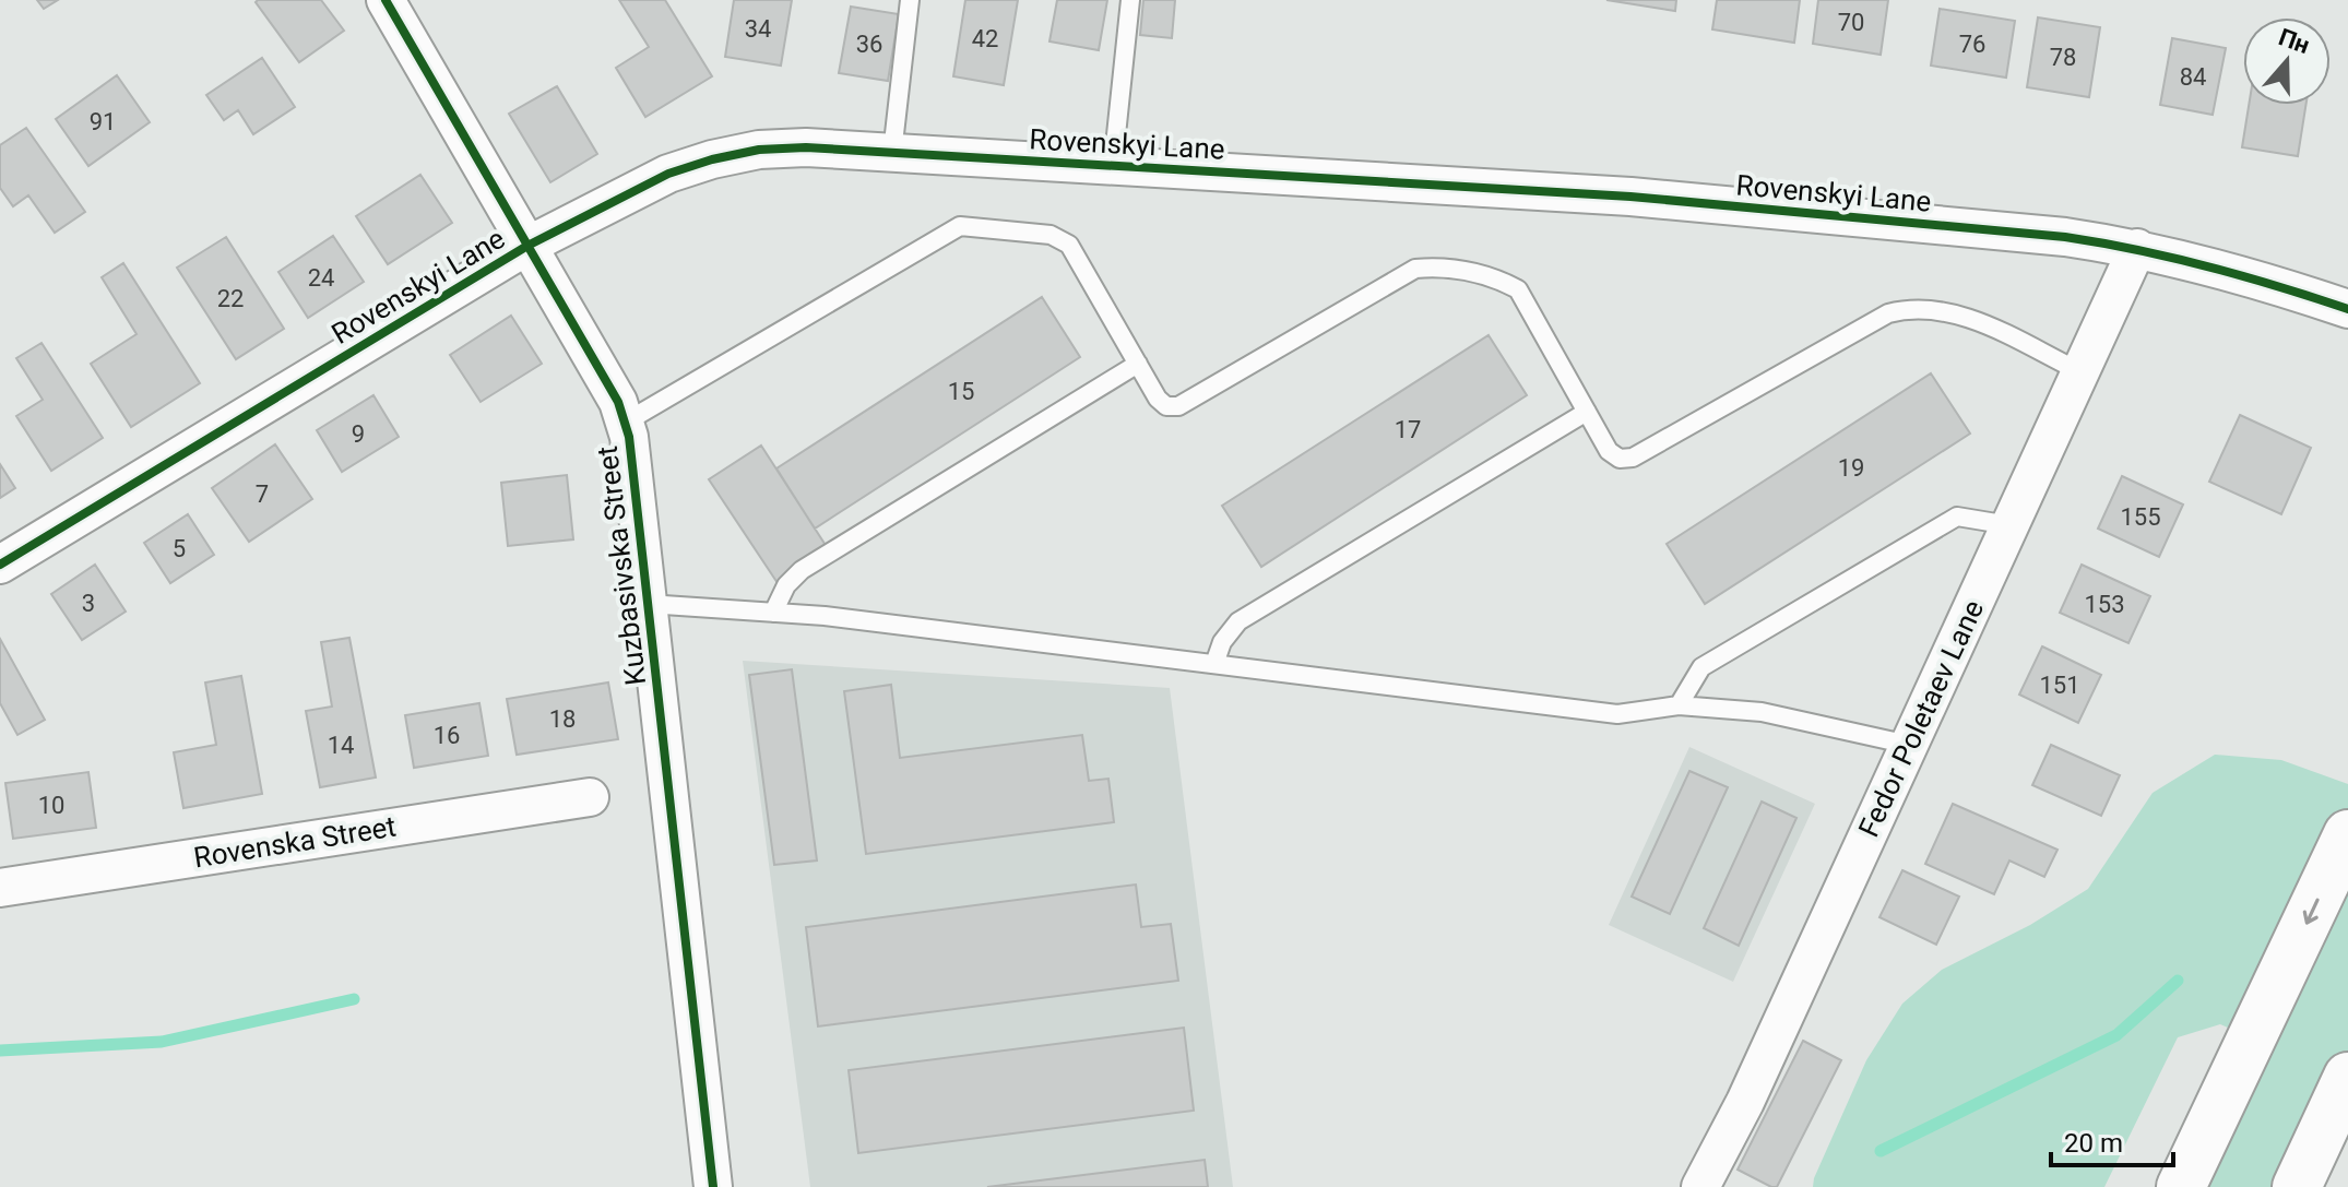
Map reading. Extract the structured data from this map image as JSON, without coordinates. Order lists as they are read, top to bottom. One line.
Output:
{"streets":{"street":["Rovenskyi Lane","Kuzbasivska Street","Fedor Poletaev Lane","Rovenska Street"]},"crossings":[["Rovenskyi Lane","Kuzbasivska Street"],["Rovenskyi Lane","Fedor Poletaev Lane"]],"house_numbers":["70","34","42","36","76","78","84","91","24","22","15","17","9","19","7","155","5","3","153","151","18","16","14","10"],"scale_bar":"20 m","north":"top"}
